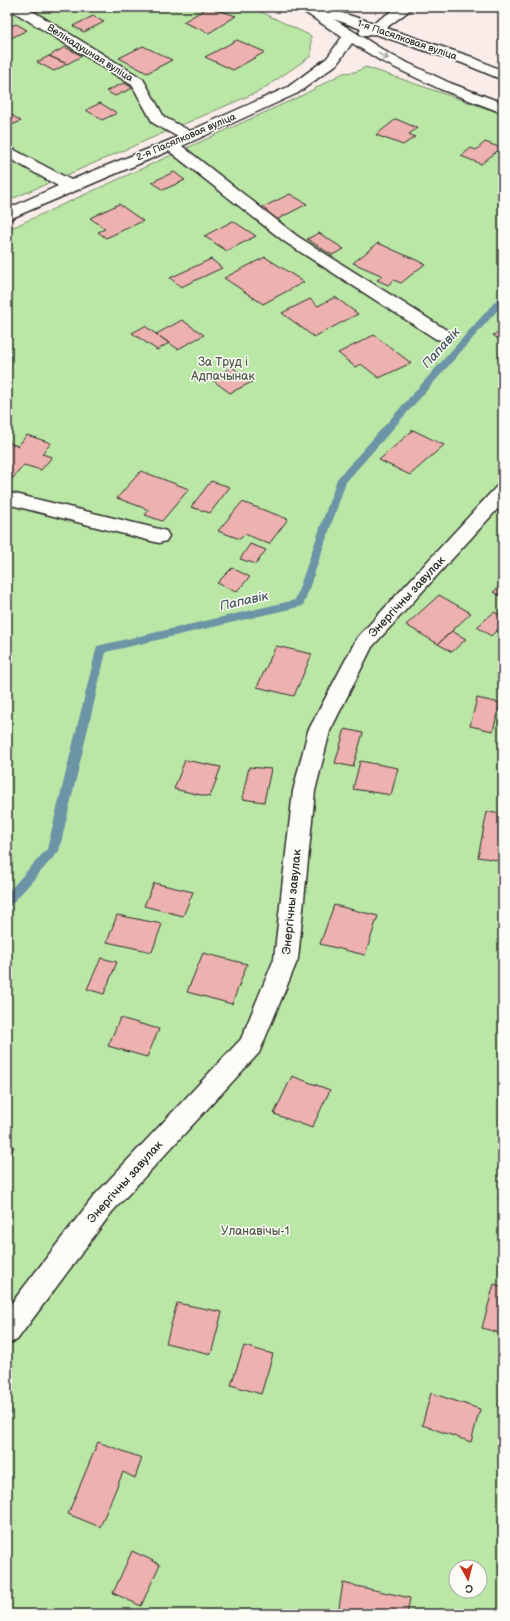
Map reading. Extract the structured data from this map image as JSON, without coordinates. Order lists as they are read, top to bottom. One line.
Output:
{"streets":{"street":["1-я Пасялковая вуліца","Велікадушная вуліца","2-я Пасялковая вуліца","Энергічны завулак"]},"crossings":[["1-я Пасялковая вуліца","2-я Пасялковая вуліца"],["Велікадушная вуліца","2-я Пасялковая вуліца"]],"water":["Папавік"],"parks":["За Труд і Адпачынак","Уланавічы-1"],"north":"bottom"}
